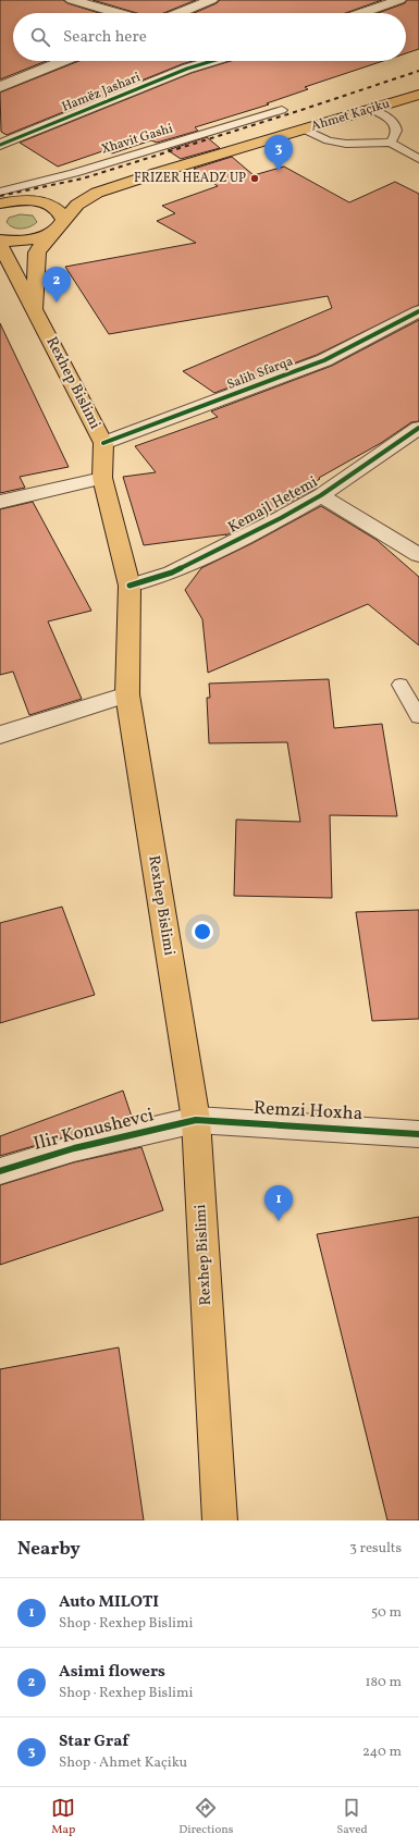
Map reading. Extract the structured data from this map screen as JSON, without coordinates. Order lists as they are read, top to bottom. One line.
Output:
{"streets":{"main road":["Ahmet Kaçiku","Rexhep Bislimi"],"street":["Hamëz Jashari","Salih Sfarqa","Kemajl Hetemi","Remzi Hoxha","Ilir Konushevci"],"lane":["Xhavit Gashi"]},"crossings":[["Ahmet Kaçiku","Rexhep Bislimi"],["Salih Sfarqa","Rexhep Bislimi"],["Rexhep Bislimi","Kemajl Hetemi"],["Rexhep Bislimi","Remzi Hoxha"],["Rexhep Bislimi","Ilir Konushevci"],["Remzi Hoxha","Ilir Konushevci"]],"places":["FRIZER HEADZ UP"],"page":{"search":"Search here","pins":["3","2","1"],"heading":["Nearby","3 results"],"list":[{"mark":"1","name":"Auto MILOTI","note":"Shop · Rexhep Bislimi","value":"50 m"},{"mark":"2","name":"Asimi flowers","note":"Shop · Rexhep Bislimi","value":"180 m"},{"mark":"3","name":"Star Graf","note":"Shop · Ahmet Kaçiku","value":"240 m"}],"nav":["Map","Directions","Saved"]}}
